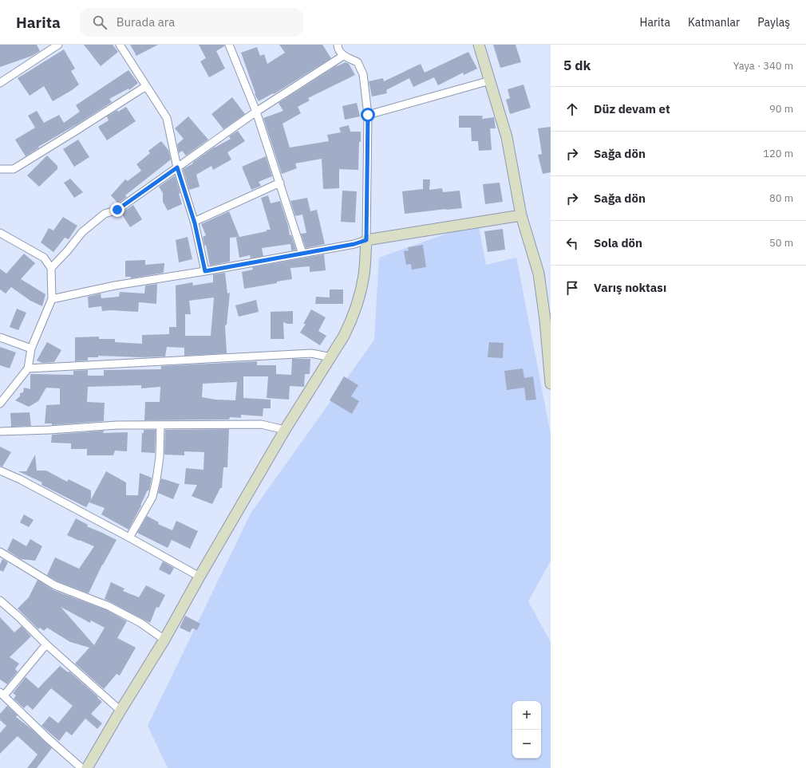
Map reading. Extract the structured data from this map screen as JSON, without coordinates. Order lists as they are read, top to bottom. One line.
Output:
{"page":{"header":"Harita","search":"Burada ara","nav":["Harita","Katmanlar","Paylaş"],"heading":["5 dk","Yaya · 340 m"],"list":[["Düz devam et","90 m"],["Sağa dön","120 m"],["Sağa dön","80 m"],["Sola dön","50 m"],"Varış noktası"],"map_buttons":["+","−"]}}
